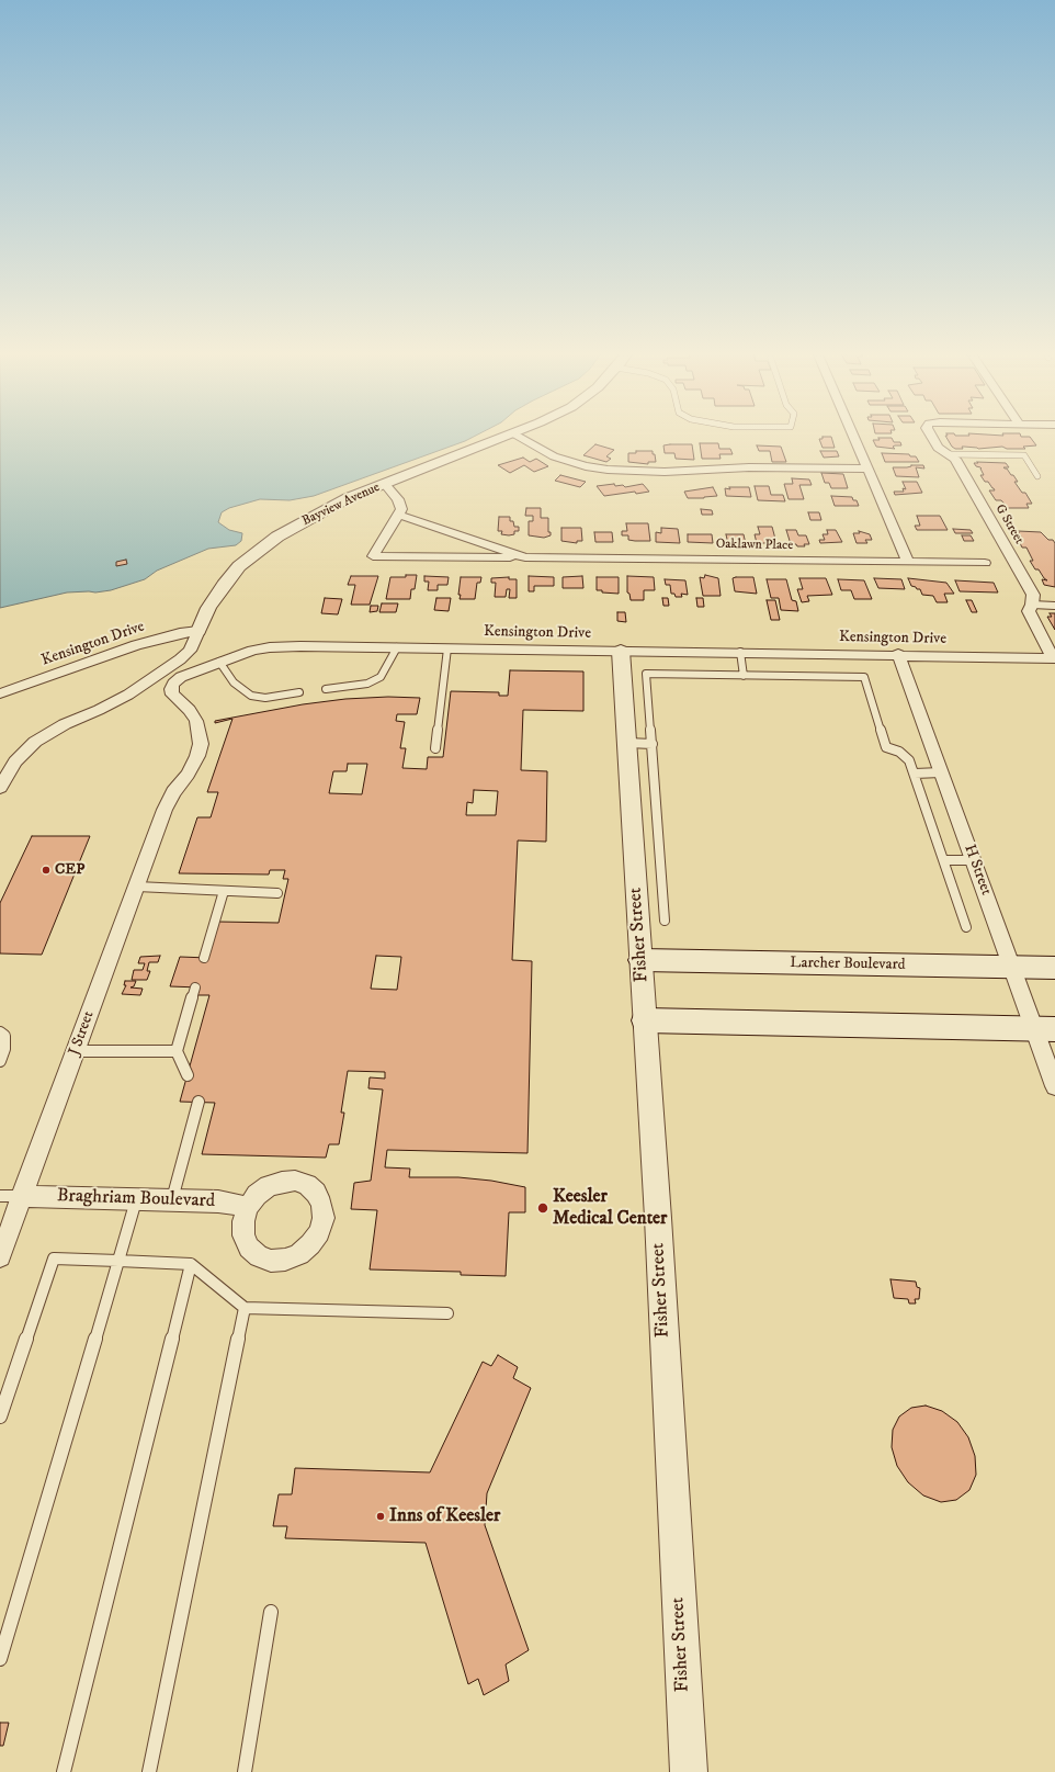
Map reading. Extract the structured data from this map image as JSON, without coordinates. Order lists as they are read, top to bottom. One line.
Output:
{"streets":{"main road":["Larcher Boulevard"],"street":["Bayview Avenue","G Street","Oaklawn Place","Kensington Drive","H Street","Fisher Street","J Street","Braghriam Boulevard"]},"crossings":[["Bayview Avenue","Kensington Drive"],["G Street","Kensington Drive"],["Kensington Drive","H Street"],["Kensington Drive","Fisher Street"],["Kensington Drive","J Street"],["H Street","Larcher Boulevard"],["Fisher Street","Larcher Boulevard"],["J Street","Braghriam Boulevard"]],"places":["CEP","Keesler Medical Center","Inns of Keesler"]}
